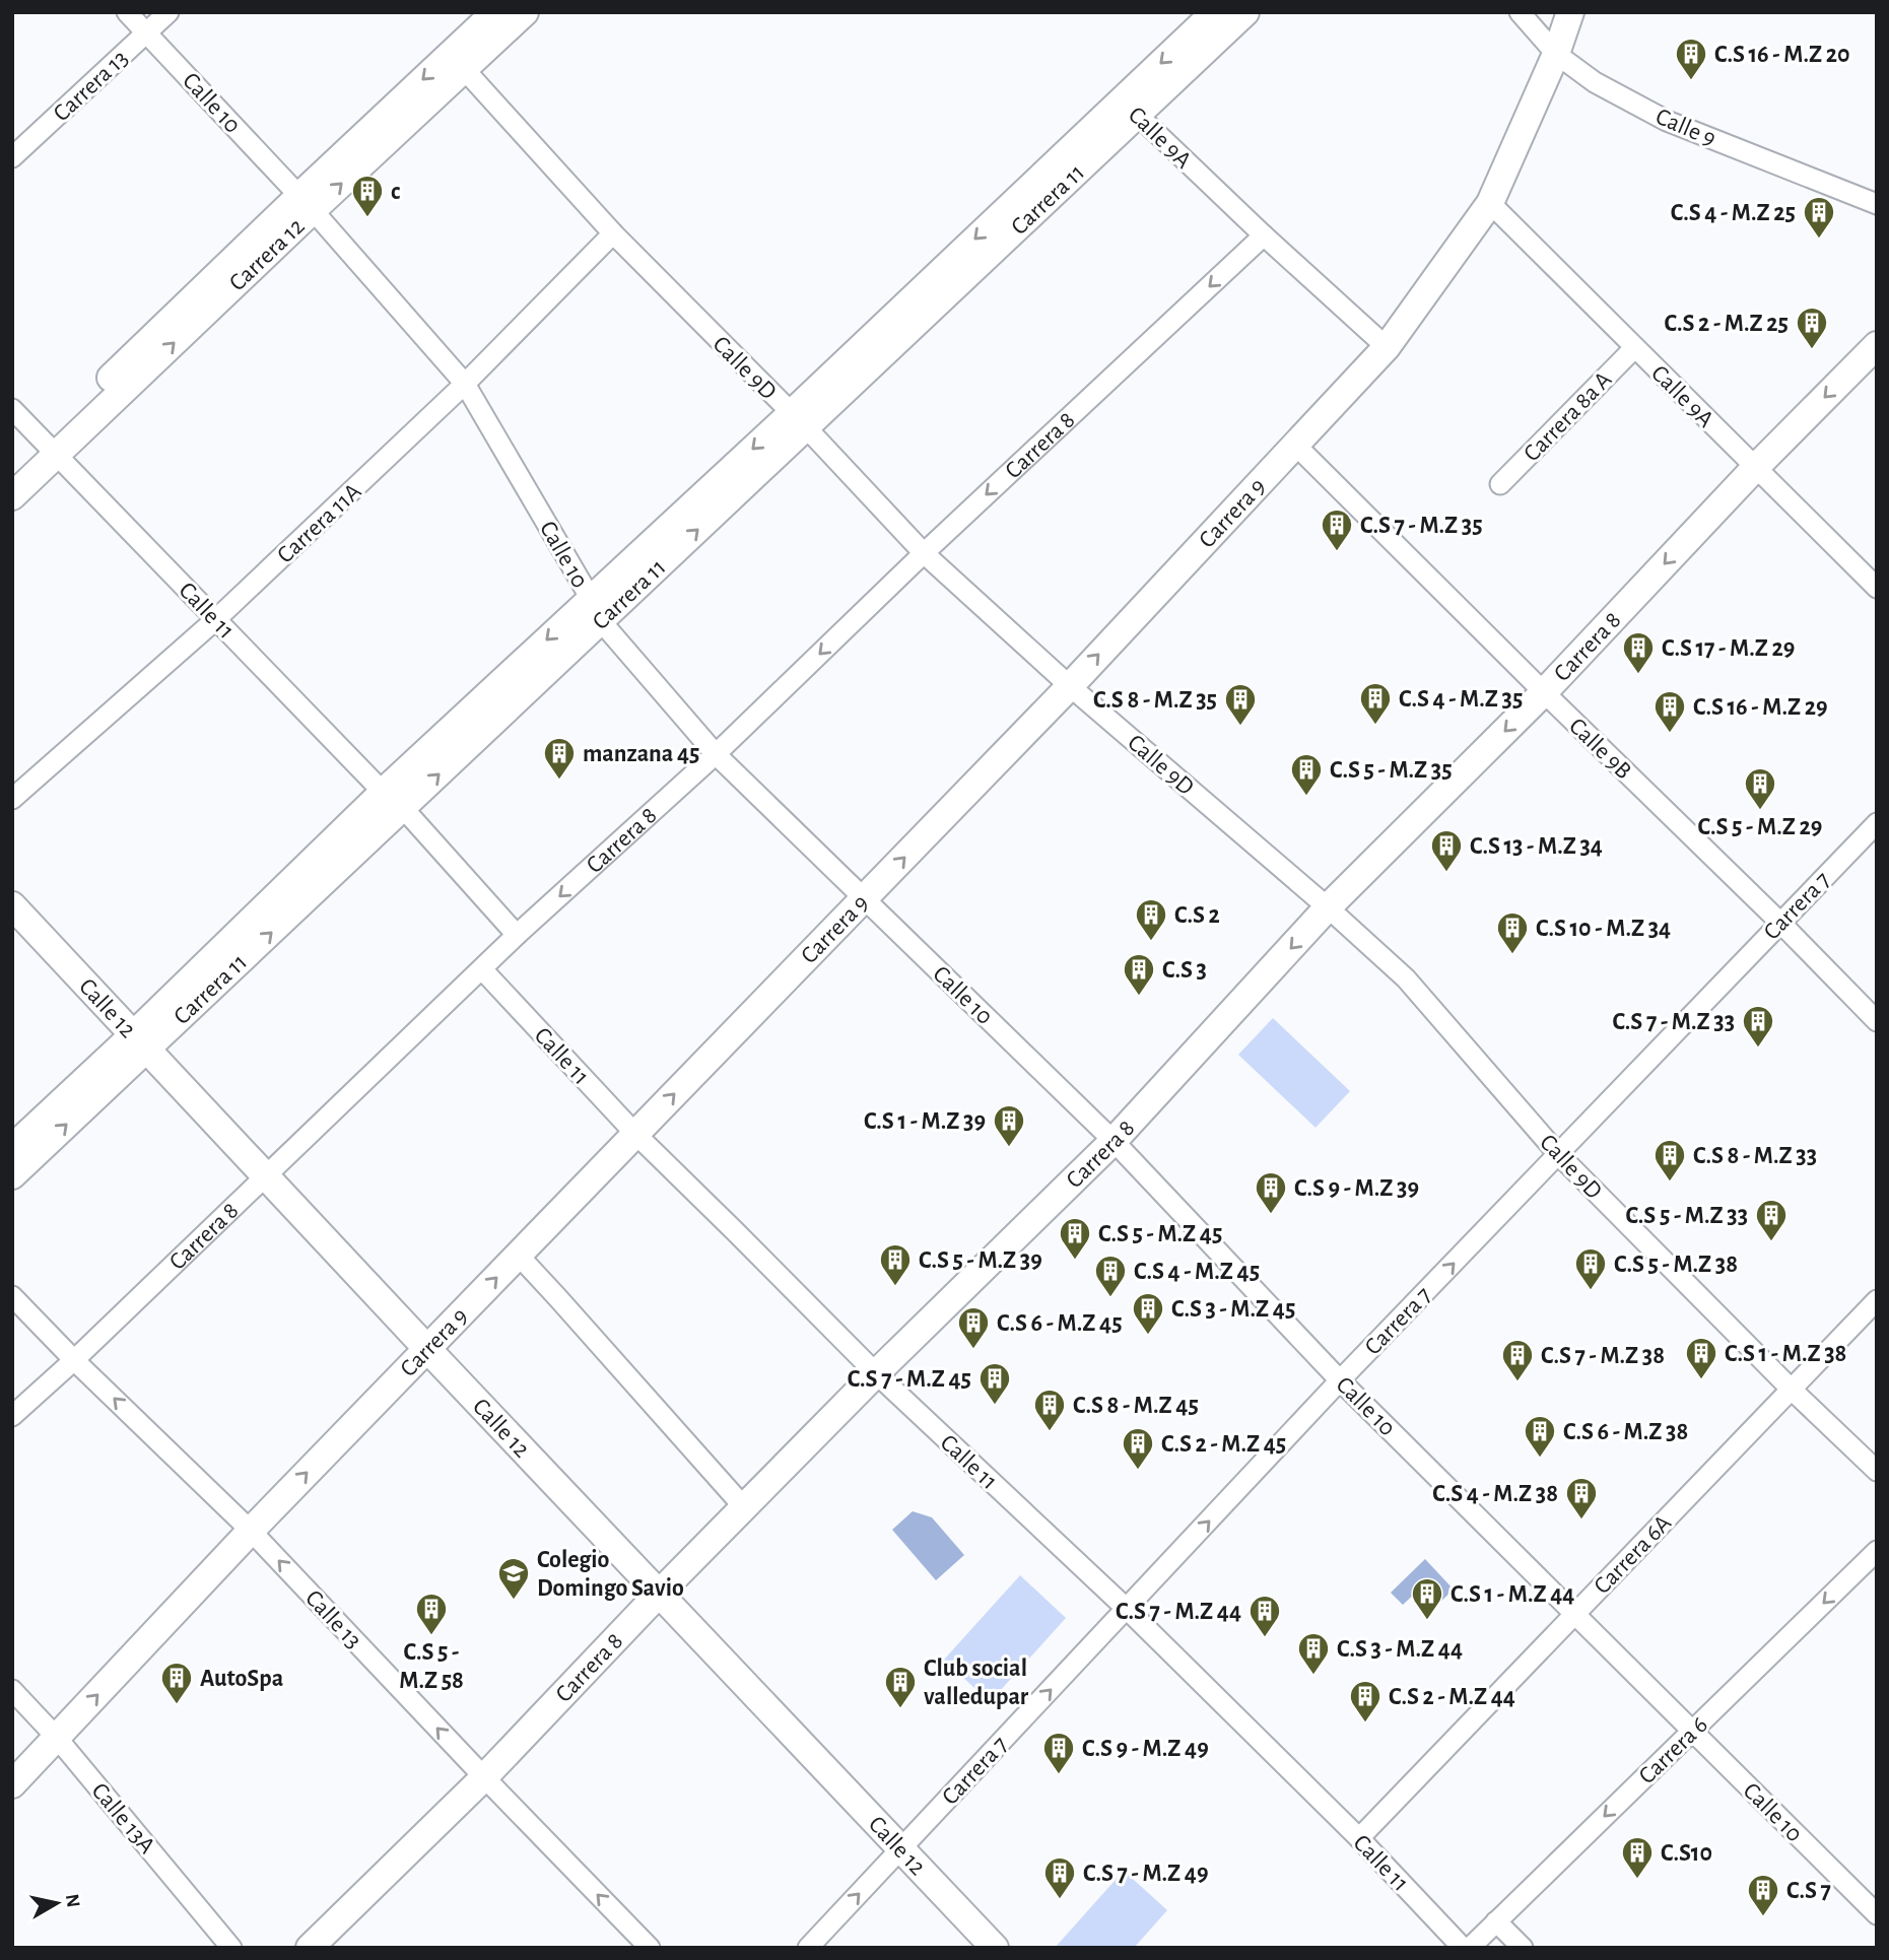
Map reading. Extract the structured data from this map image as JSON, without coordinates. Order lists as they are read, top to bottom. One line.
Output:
{"streets":{"street":["Carrera 13","Calle 10","Calle 9","Calle 9A","Carrera 11","Carrera 12","Calle 9D","Carrera 8a A","Carrera 8","Carrera 9","Carrera 11A","Calle 11","Calle 9B","Carrera 7","Calle 12","Carrera 6A","Calle 13","Carrera 6","Calle 13A"]},"crossings":[["Carrera 13","Calle 10"],["Calle 10","Carrera 11"],["Calle 10","Carrera 12"],["Calle 10","Carrera 8"],["Calle 10","Carrera 9"],["Calle 10","Carrera 11A"],["Calle 10","Carrera 7"],["Calle 10","Carrera 6A"],["Calle 10","Carrera 6"],["Calle 9","Carrera 9"],["Calle 9A","Carrera 11"],["Calle 9A","Carrera 8a A"],["Calle 9A","Carrera 8"],["Calle 9A","Carrera 9"],["Carrera 11","Calle 9D"],["Carrera 11","Calle 11"],["Carrera 11","Calle 12"],["Carrera 12","Calle 9D"],["Carrera 12","Calle 11"],["Calle 9D","Carrera 8"],["Calle 9D","Carrera 9"],["Calle 9D","Carrera 11A"],["Calle 9D","Carrera 7"],["Calle 9D","Carrera 6A"],["Carrera 8","Calle 11"],["Carrera 8","Calle 9B"],["Carrera 8","Calle 12"],["Carrera 8","Calle 13"],["Carrera 9","Calle 11"],["Carrera 9","Calle 9B"],["Carrera 9","Calle 12"],["Carrera 9","Calle 13"],["Carrera 9","Calle 13A"],["Carrera 11A","Calle 11"],["Calle 11","Carrera 7"],["Calle 11","Carrera 6A"],["Calle 9B","Carrera 7"],["Carrera 7","Calle 12"]],"one_way":["Carrera 8","Carrera 9","Carrera 7","Calle 13","Carrera 6"],"places":{"building":["C.S 16 - M.Z 20","c","C.S 4 - M.Z 25","C.S 2 - M.Z 25","C.S 7 - M.Z 35","C.S 17 - M.Z 29","C.S 4 - M.Z 35","C.S 8 - M.Z 35","C.S 16 - M.Z 29","manzana 45","C.S 5 - M.Z 35","C.S 5 - M.Z 29","C.S 13 - M.Z 34","C.S 2","C.S 10 - M.Z 34","C.S 3","C.S 7 - M.Z 33","C.S 1 - M.Z 39","C.S 8 - M.Z 33","C.S 9 - M.Z 39","C.S 5 - M.Z 33","C.S 5 - M.Z 45","C.S 5 - M.Z 39","C.S 5 - M.Z 38","C.S 4 - M.Z 45","C.S 3 - M.Z 45","C.S 6 - M.Z 45","C.S 1 - M.Z 38","C.S 7 - M.Z 38","C.S 7 - M.Z 45","C.S 8 - M.Z 45","C.S 6 - M.Z 38","C.S 2 - M.Z 45","C.S 4 - M.Z 38","C.S 1 - M.Z 44","C.S 5 - M.Z 58","C.S 7 - M.Z 44","C.S 3 - M.Z 44","AutoSpa","Club social valledupar","C.S 2 - M.Z 44","C.S 9 - M.Z 49","C.S10","C.S 7 - M.Z 49","C.S 7"],"school or university":["Colegio Domingo Savio"]},"north":"right"}
